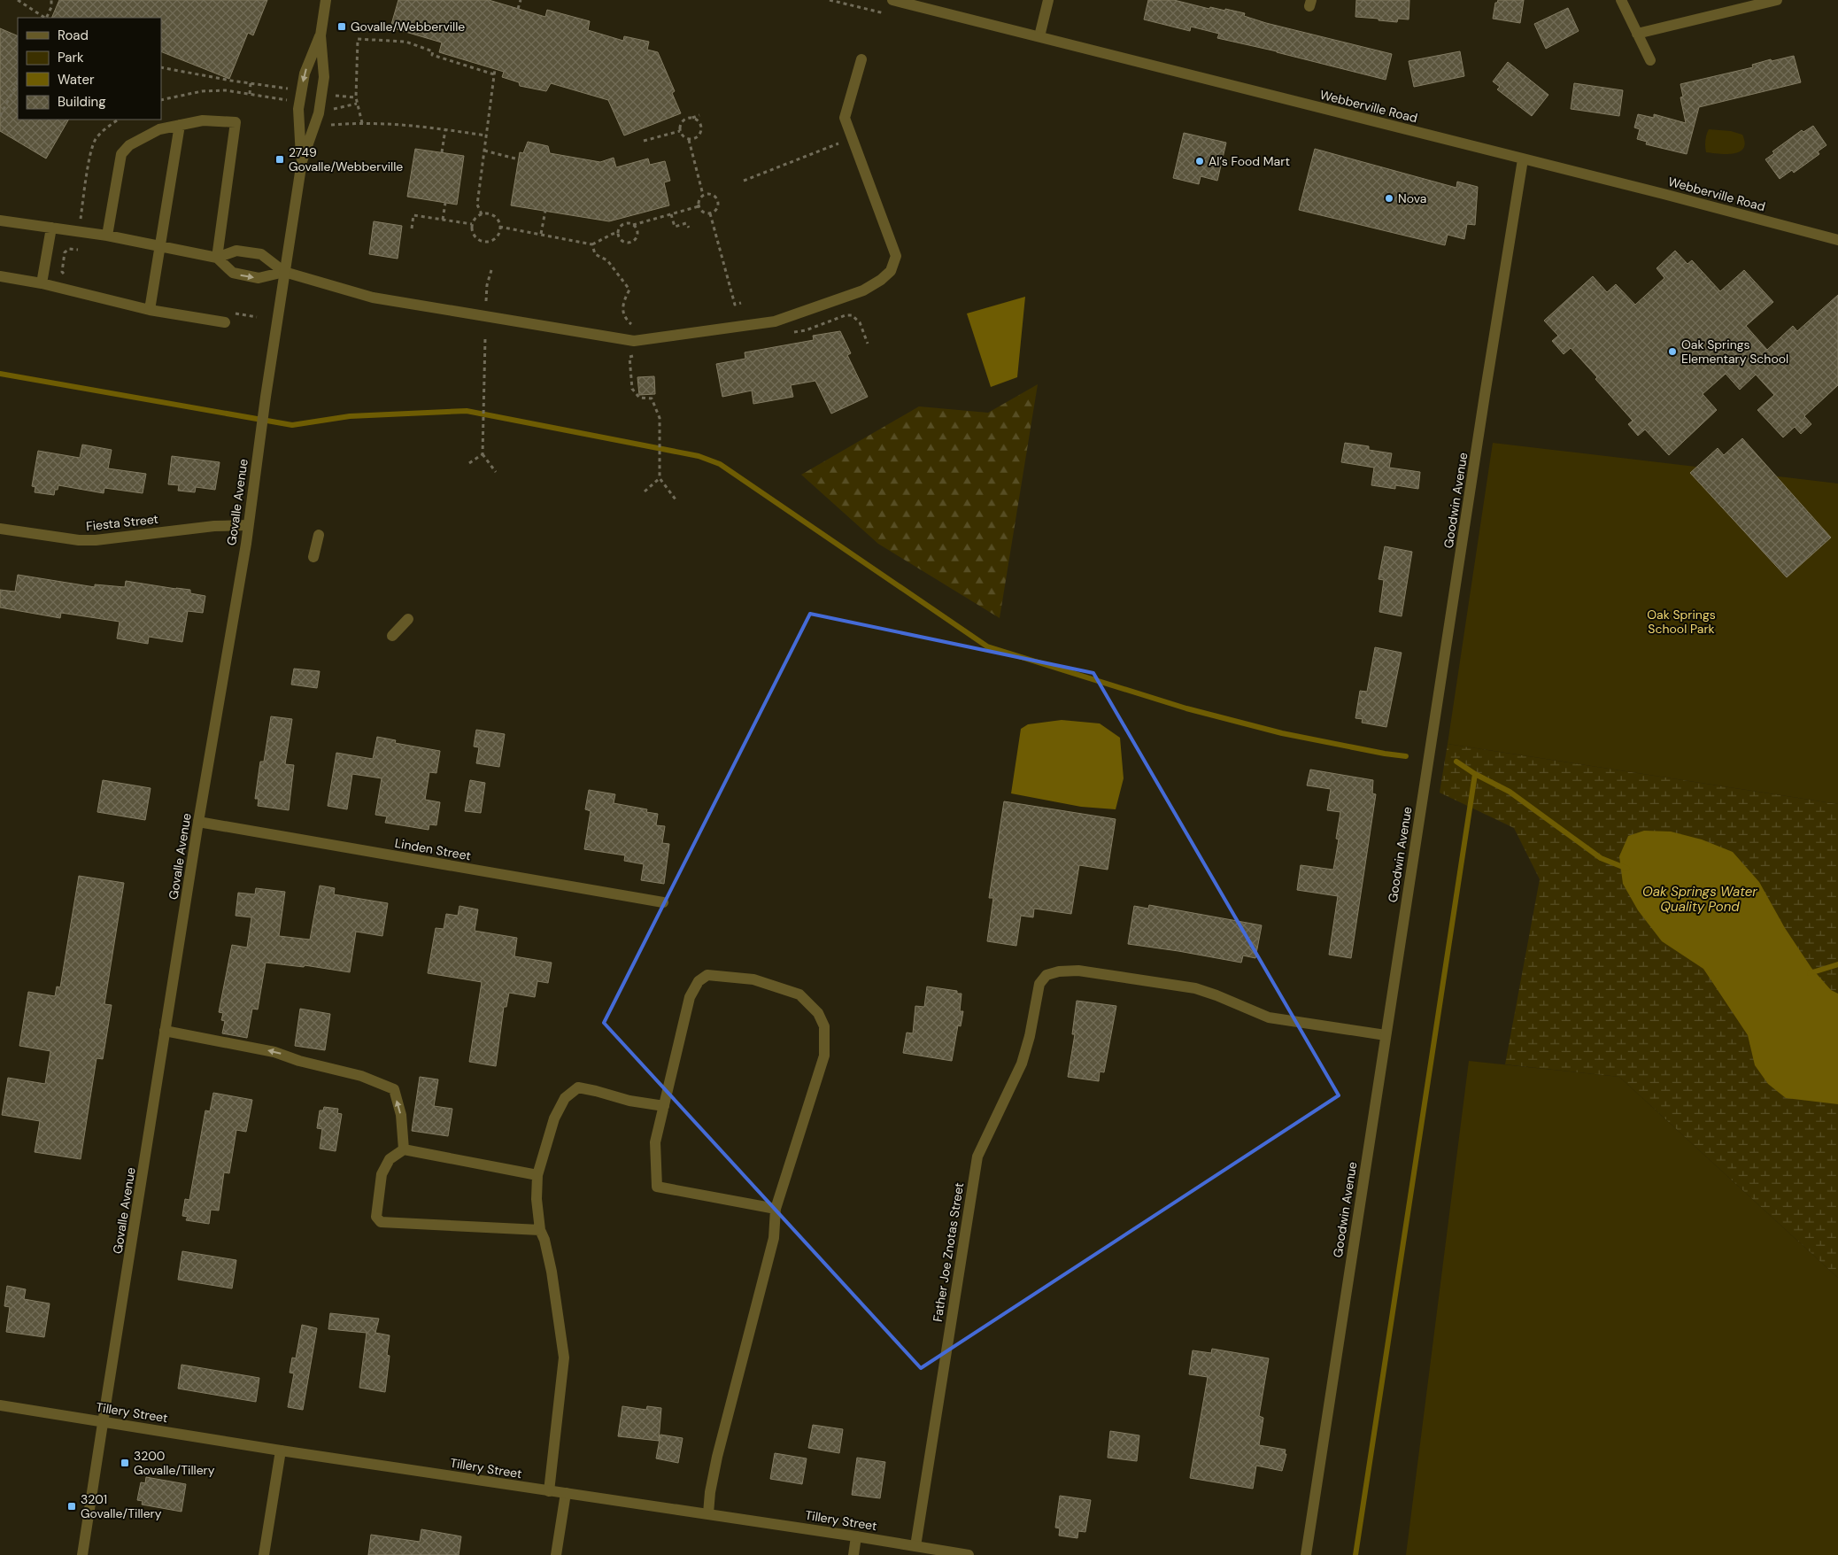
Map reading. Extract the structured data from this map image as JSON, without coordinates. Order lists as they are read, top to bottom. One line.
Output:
{"streets":{"street":["Webberville Road","Goodwin Avenue","Govalle Avenue","Fiesta Street","Linden Street","Father Joe Znotas Street","Tillery Street"]},"crossings":[["Webberville Road","Goodwin Avenue"],["Goodwin Avenue","Father Joe Znotas Street"],["Govalle Avenue","Fiesta Street"],["Govalle Avenue","Linden Street"],["Govalle Avenue","Tillery Street"],["Father Joe Znotas Street","Tillery Street"]],"water":["Oak Springs Water Quality Pond"],"parks":["Oak Springs School Park"],"places":{"transit":["Govalle/Webberville","2749 Govalle/Webberville","3200 Govalle/Tillery","3201 Govalle/Tillery"],"other":["Al’s Food Mart","Nova","Oak Springs Elementary School"]},"legend":["Road","Park","Water","Building"]}
